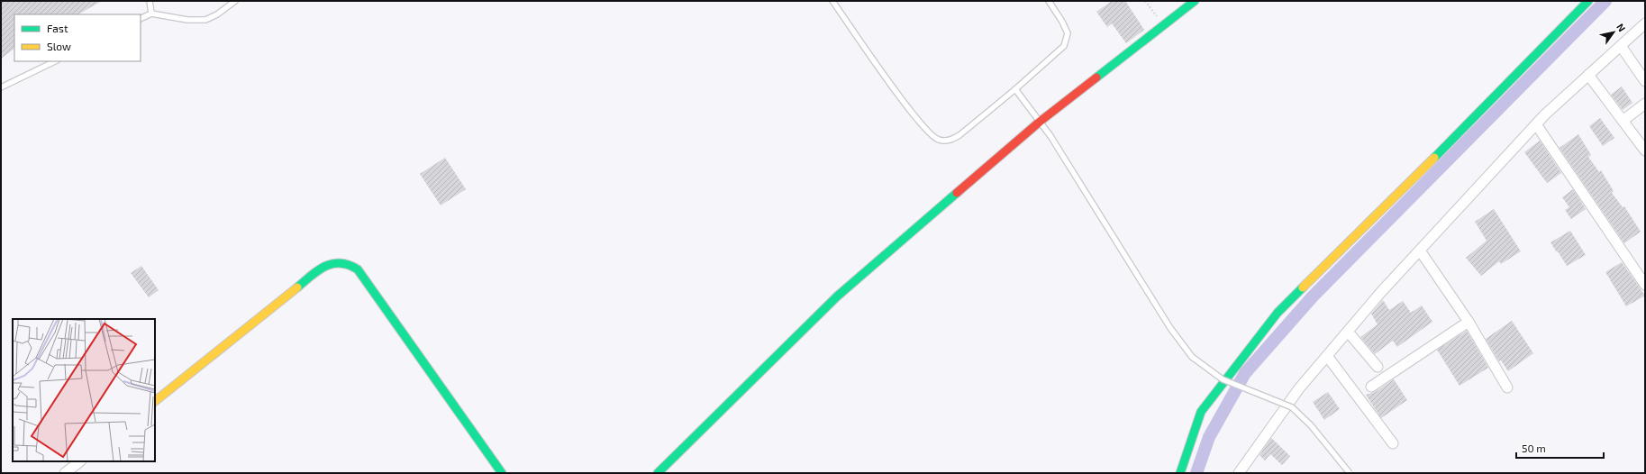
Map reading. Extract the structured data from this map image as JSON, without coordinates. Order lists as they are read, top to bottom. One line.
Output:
{"legend":["Fast","Slow"],"scale_bar":"50 m","north":"top right"}
